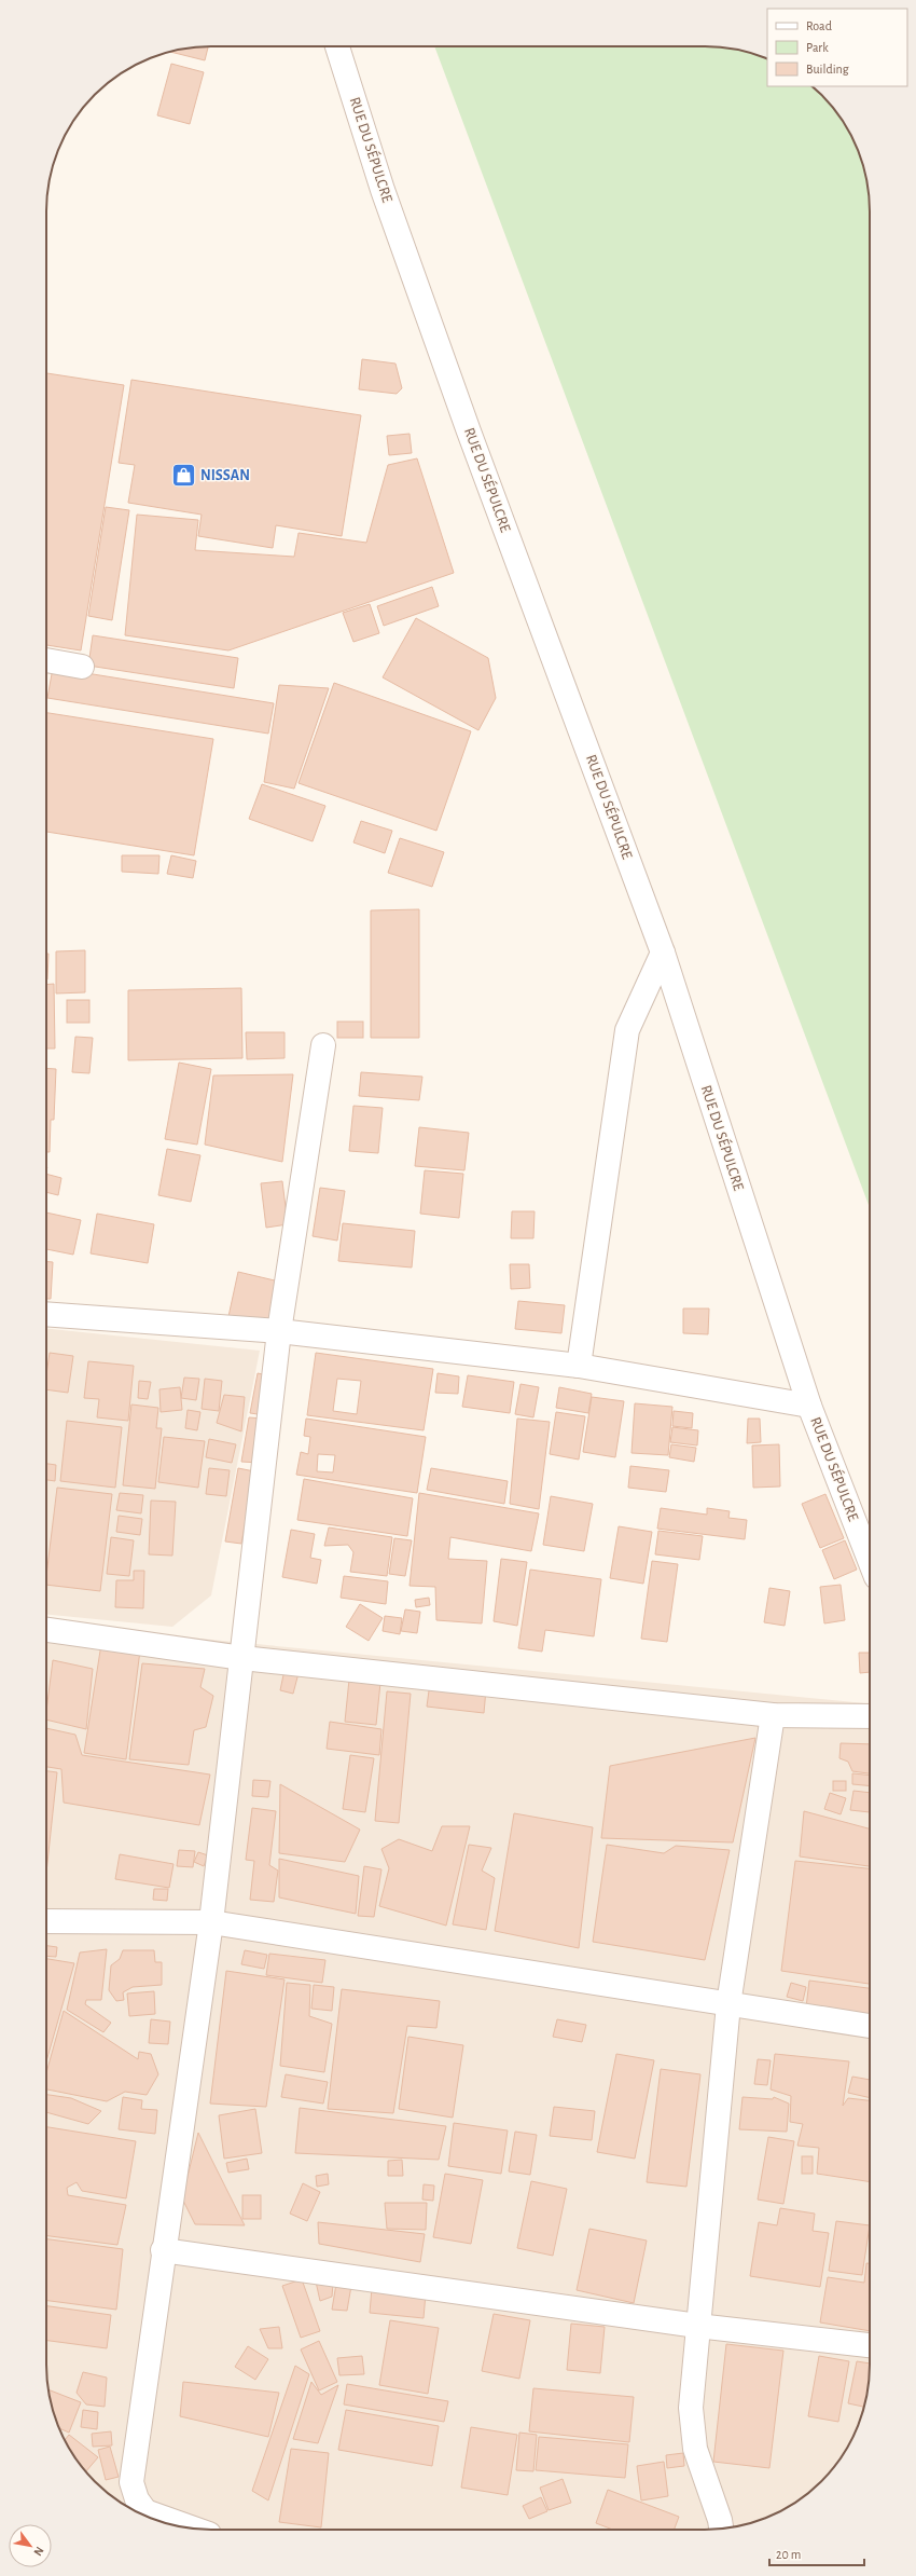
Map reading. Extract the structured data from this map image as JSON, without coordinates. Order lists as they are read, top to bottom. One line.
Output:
{"streets":{"street":["RUE DU SÉPULCRE"]},"places":{"shop":["NISSAN"]},"legend":["Road","Park","Building"],"scale_bar":"20 m","north":"bottom right"}
